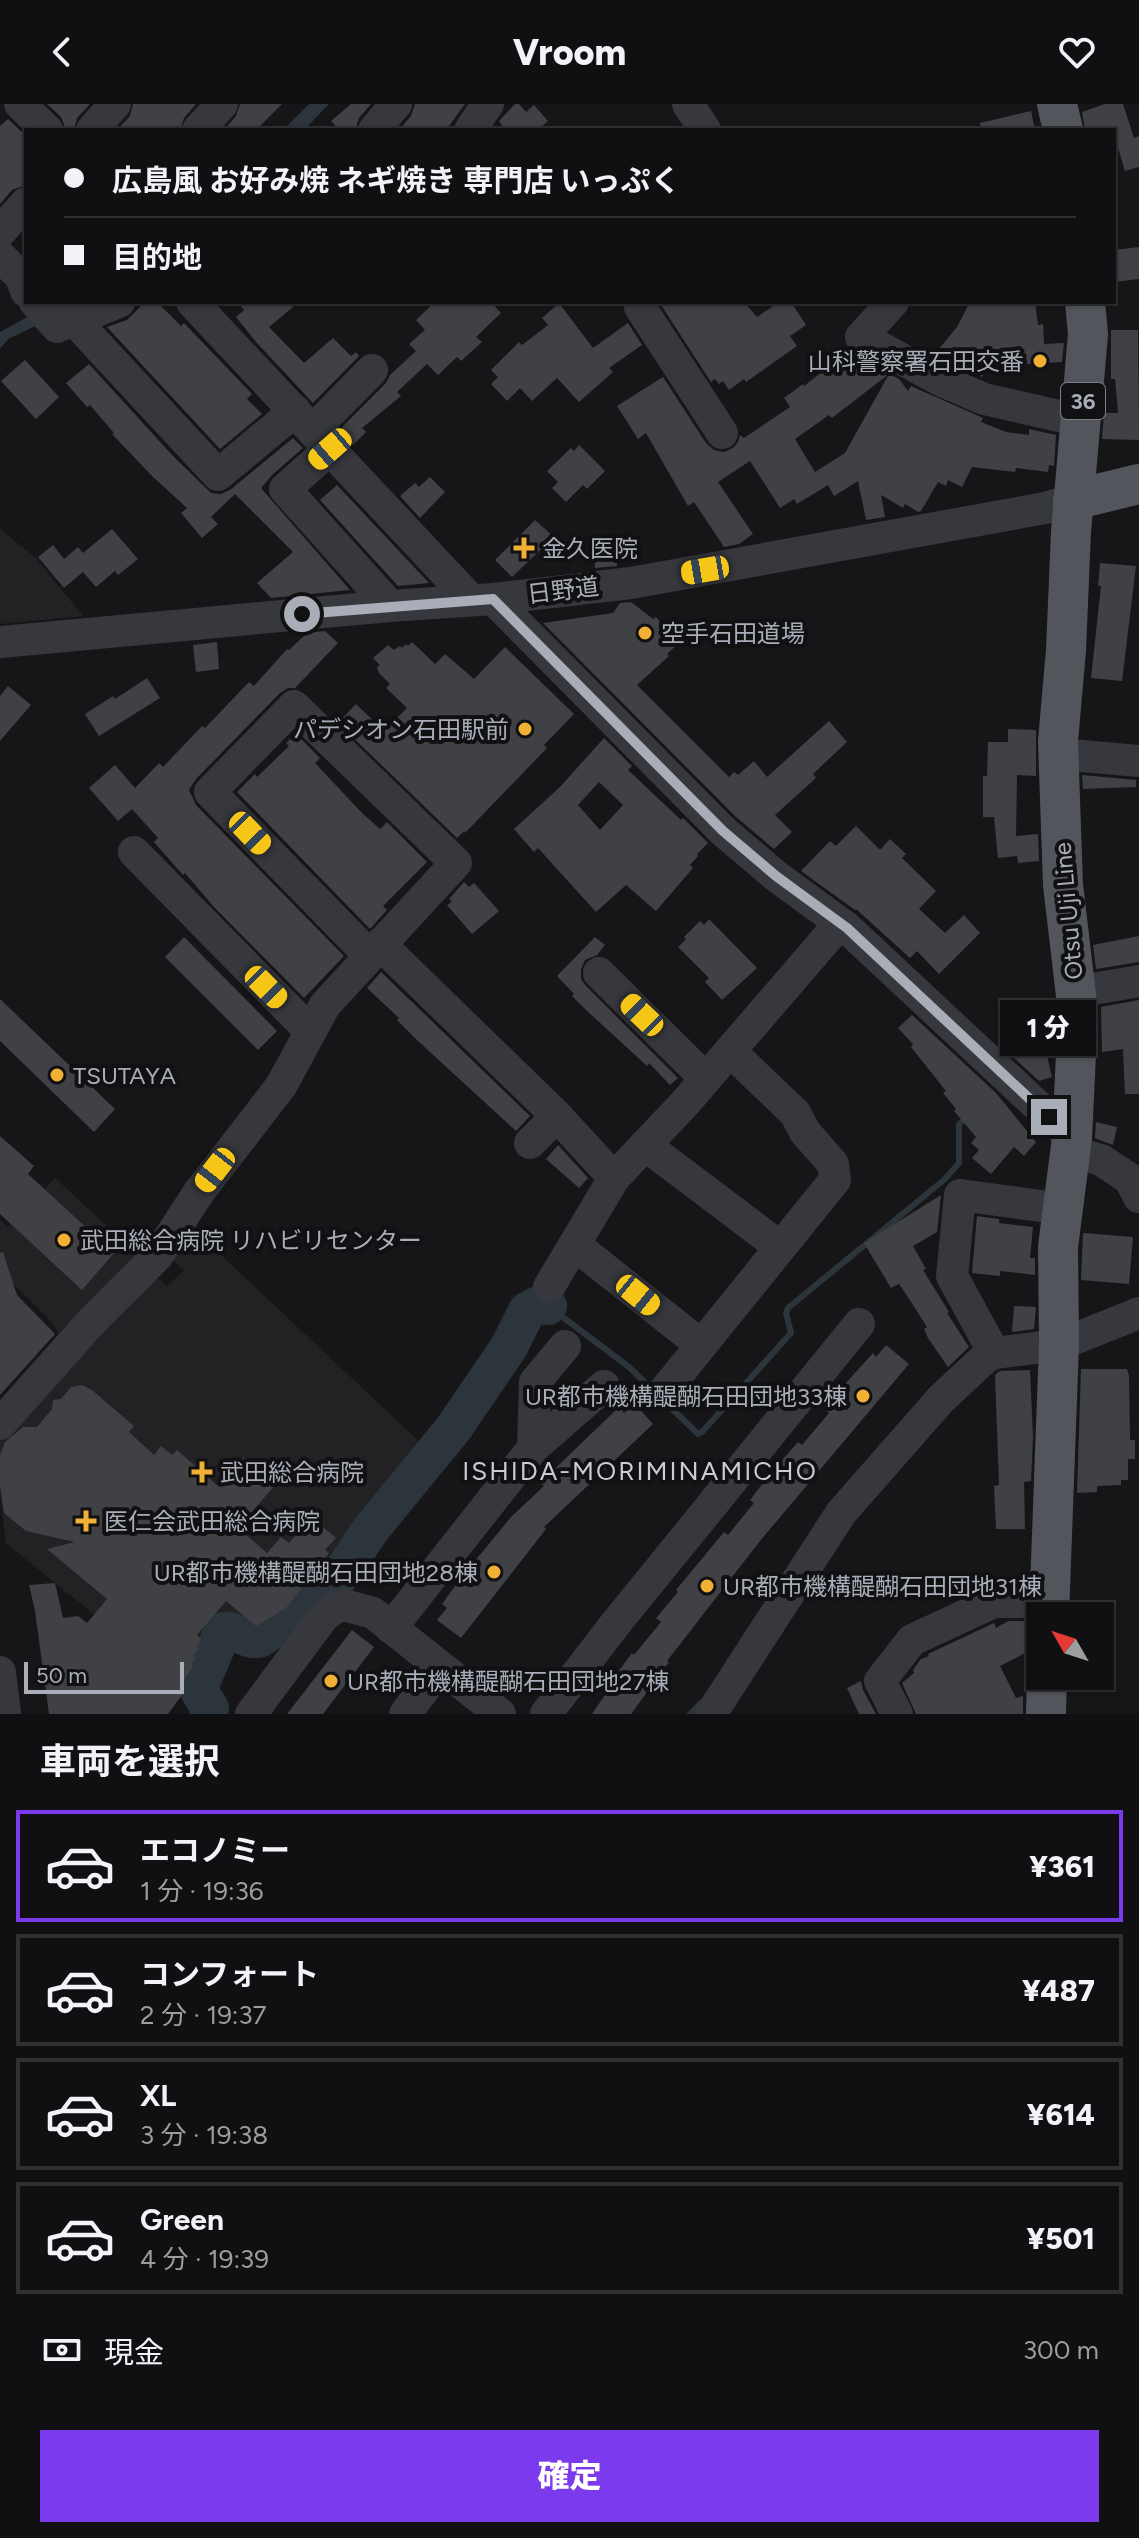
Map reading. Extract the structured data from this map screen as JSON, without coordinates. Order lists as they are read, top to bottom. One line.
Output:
{"streets":{"main road":["36","Otsu Uji Line"],"street":["日野道"]},"crossings":[["日野道","Otsu Uji Line"]],"districts":["ISHIDA-MORIMINAMICHO"],"places":{"other":["山科警察署石田交番","空手石田道場","パデシオン石田駅前","TSUTAYA","武田総合病院 リハビリセンター","UR都市機構醍醐石田団地33棟","UR都市機構醍醐石田団地28棟","UR都市機構醍醐石田団地31棟","UR都市機構醍醐石田団地27棟"],"health":["金久医院","武田総合病院","医仁会武田総合病院"]},"scale_bar":"50 m","north":"top left","page":{"header":"Vroom","banner":["広島風 お好み焼 ネギ焼き 専門店 いっぷく","目的地"],"bubble":"1 分","scale":"50 m","heading":"車両を選択","list":[{"name":"エコノミー","note":"1 分 · 19:36","value":"¥361"},{"name":"コンフォート","note":"2 分 · 19:37","value":"¥487"},{"name":"XL","note":"3 分 · 19:38","value":"¥614"},{"name":"Green","note":"4 分 · 19:39","value":"¥501"}],"pay":["現金","300 m"],"buttons":"確定"}}
